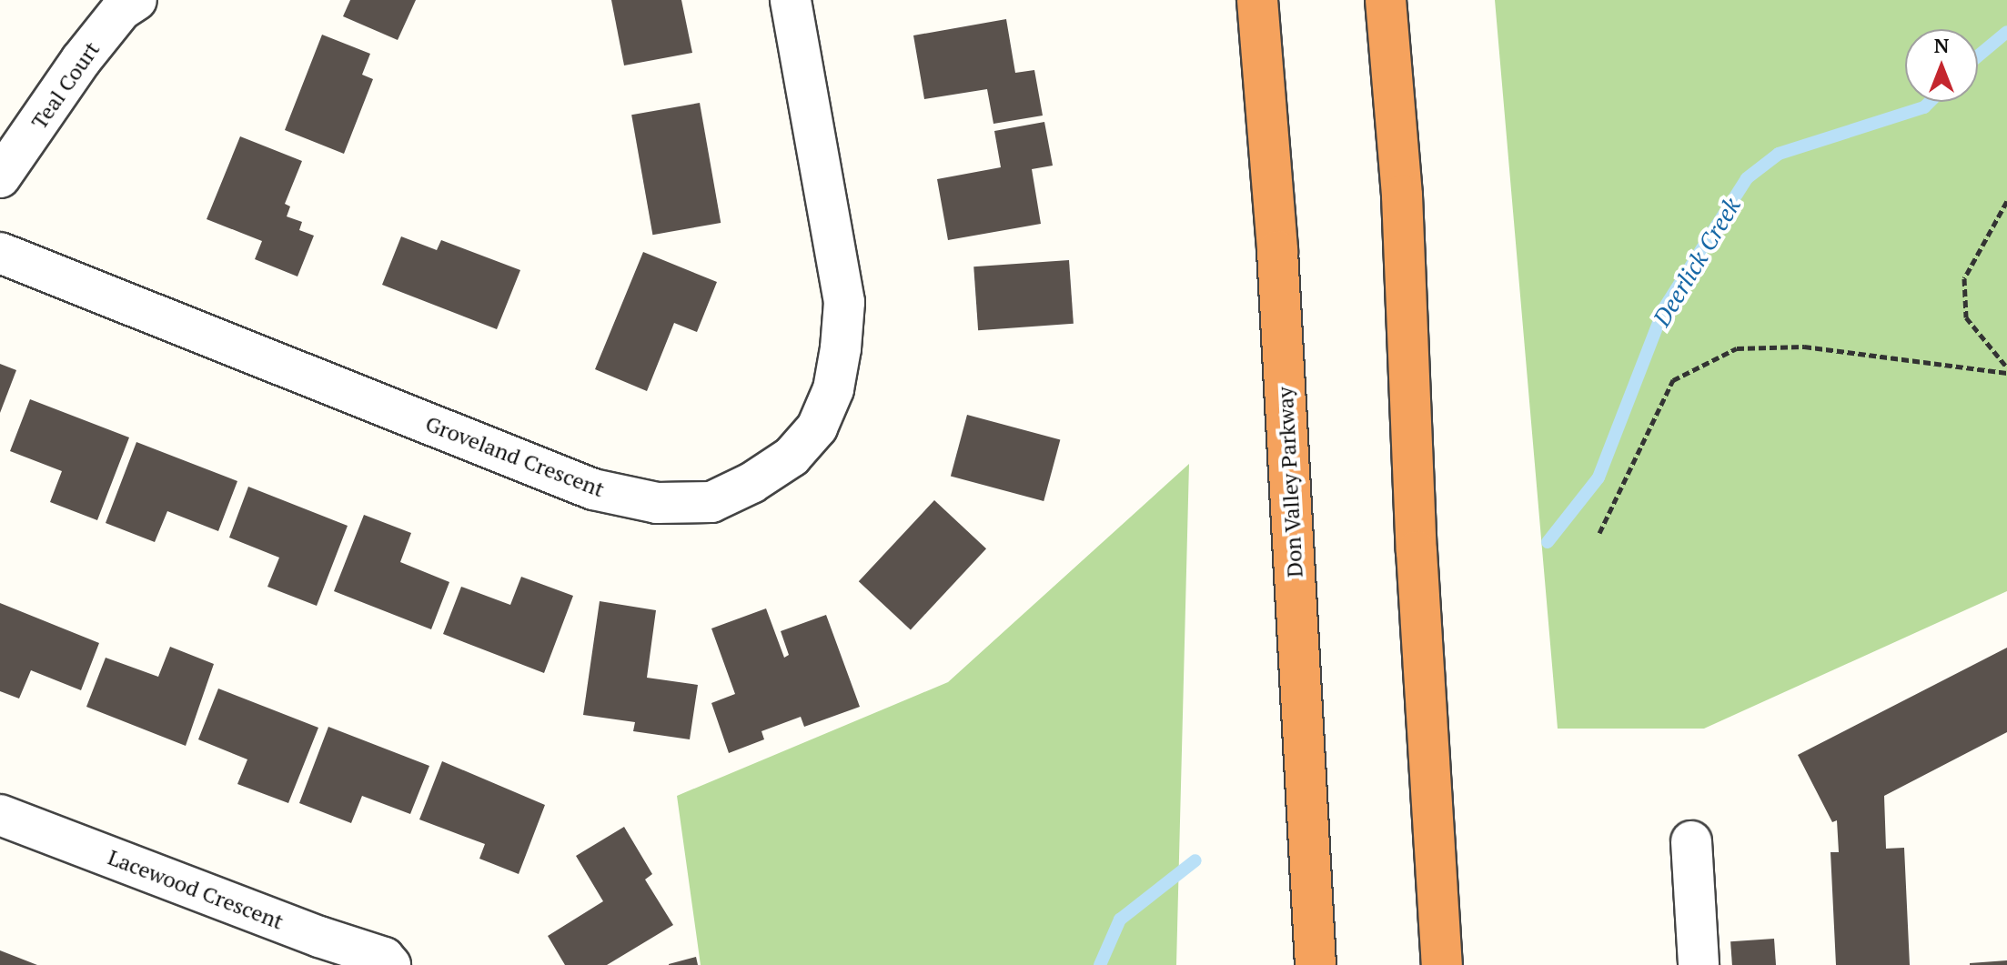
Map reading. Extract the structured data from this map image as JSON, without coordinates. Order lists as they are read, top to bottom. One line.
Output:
{"streets":{"highway":["Don Valley Parkway"],"street":["Teal Court","Groveland Crescent","Lacewood Crescent"]},"water":["Deerlick Creek"],"north":"top"}
